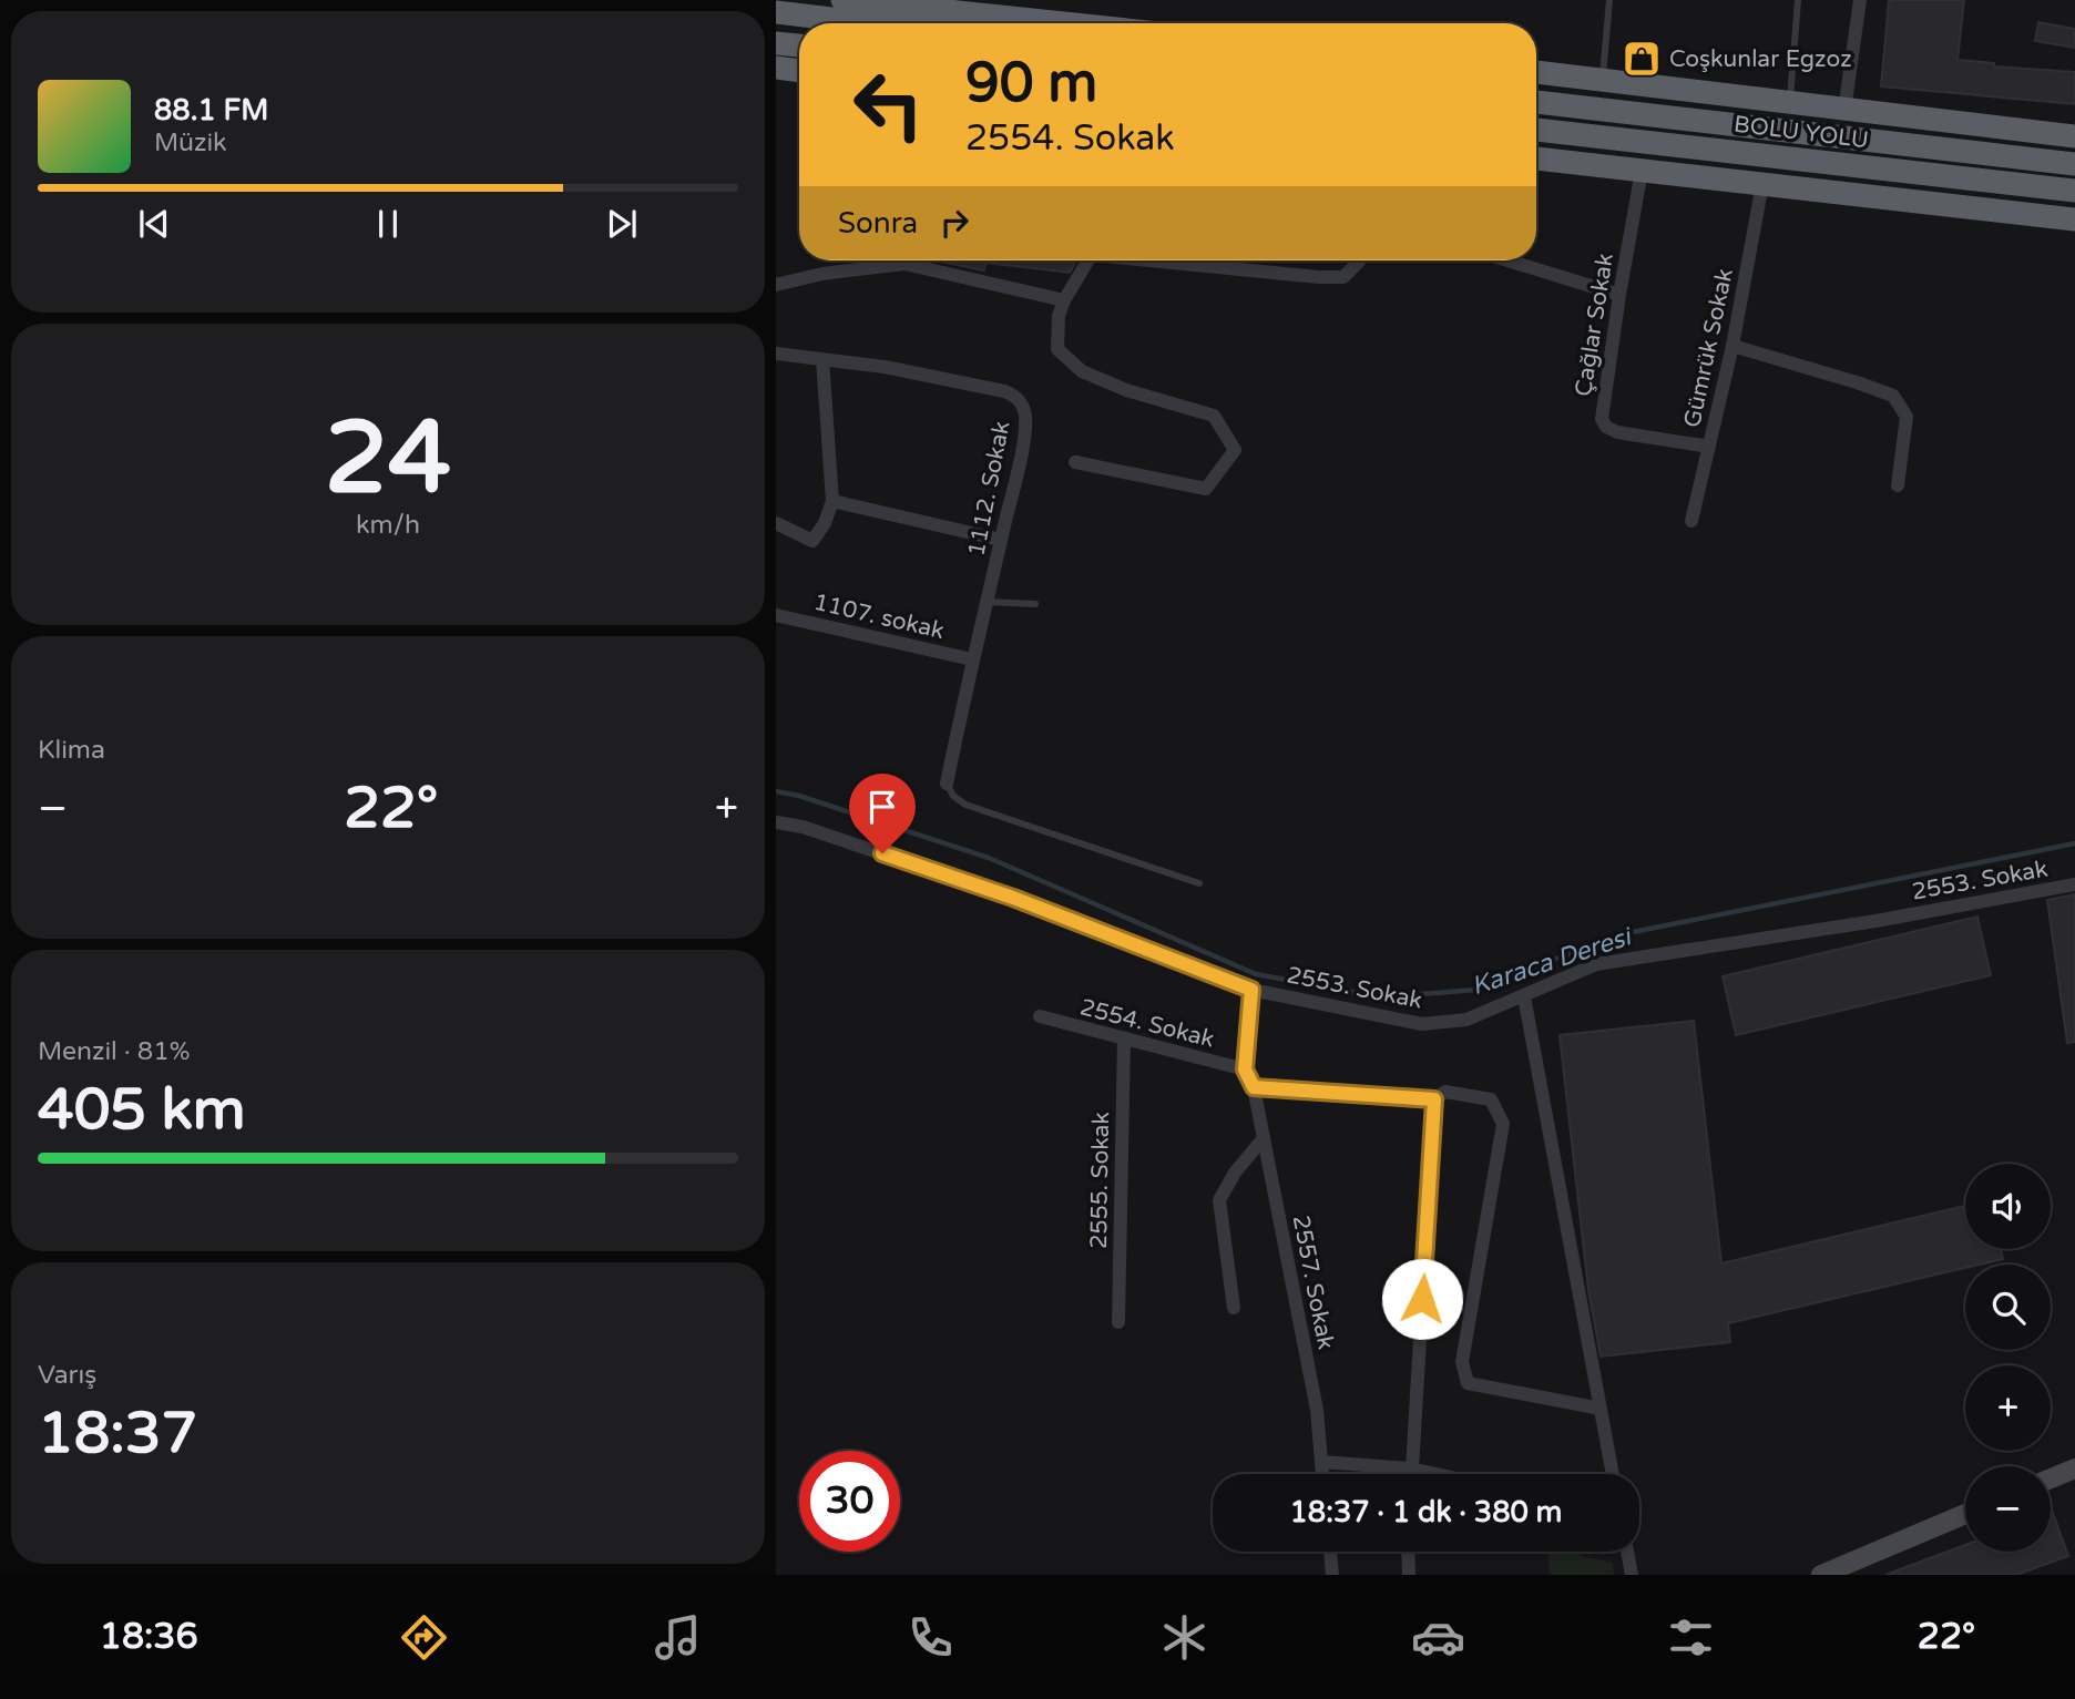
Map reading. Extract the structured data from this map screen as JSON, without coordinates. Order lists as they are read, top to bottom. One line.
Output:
{"streets":{"highway":["BOLU YOLU"],"street":["Çağlar Sokak","Gümrük Sokak","1112. Sokak","1107. sokak","2553. Sokak","2554. Sokak","2555. Sokak","2557. Sokak"]},"crossings":[["Çağlar Sokak","Gümrük Sokak"],["1112. Sokak","1107. sokak"],["2553. Sokak","2554. Sokak"],["2554. Sokak","2555. Sokak"]],"water":["Karaca Deresi"],"places":{"shop":["Coşkunlar Egzoz"]},"page":{"turn":["90 m","2554. Sokak"],"song":["88.1 FM","Müzik"],"then":"Sonra","tile":[["24","km/h"],"Klima",["Menzil · 81%","405 km"],["Varış","18:37"]],"heat":["−","22°","+"],"map_buttons":["+","−"],"limit":"30","trip":"18:37 · 1 dk · 380 m","tabs":["18:36","22°"]}}
